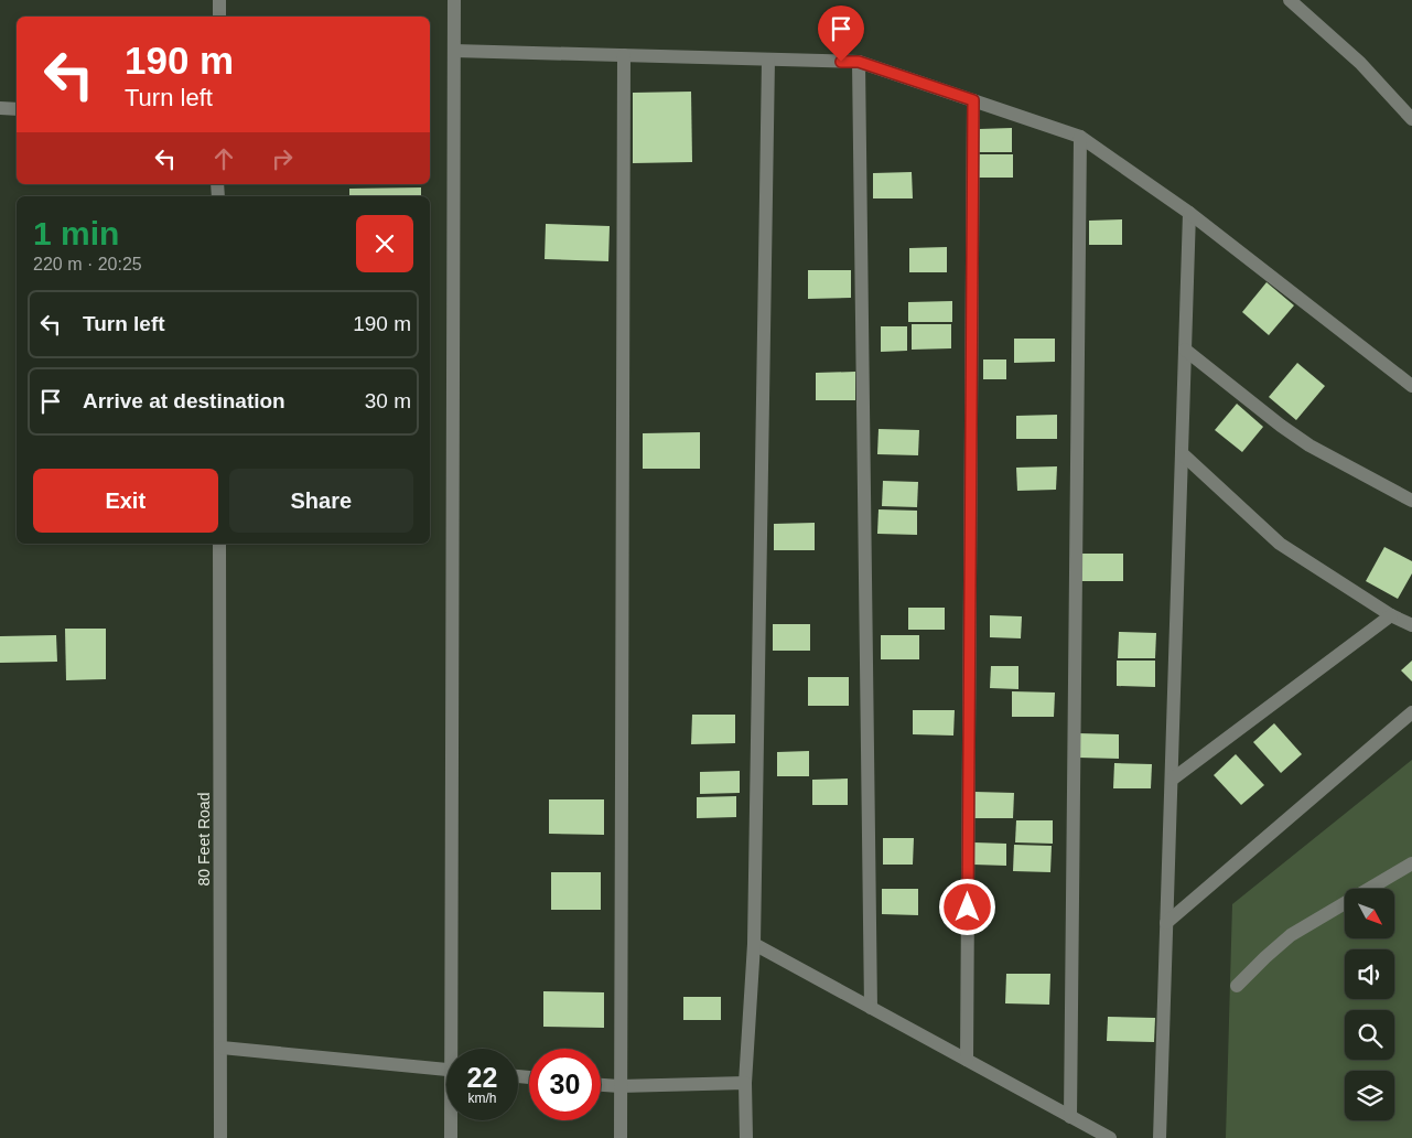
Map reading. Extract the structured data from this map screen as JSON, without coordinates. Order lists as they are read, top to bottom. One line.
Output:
{"streets":{"street":["80 Feet Road"]},"north":"bottom right","page":{"turn":["190 m","Turn left"],"heading":["1 min","220 m · 20:25"],"list":[{"name":"Turn left","value":"190 m"},{"name":"Arrive at destination","value":"30 m"}],"buttons":["Exit","Share"],"speed":"22 km/h","limit":"30"}}
